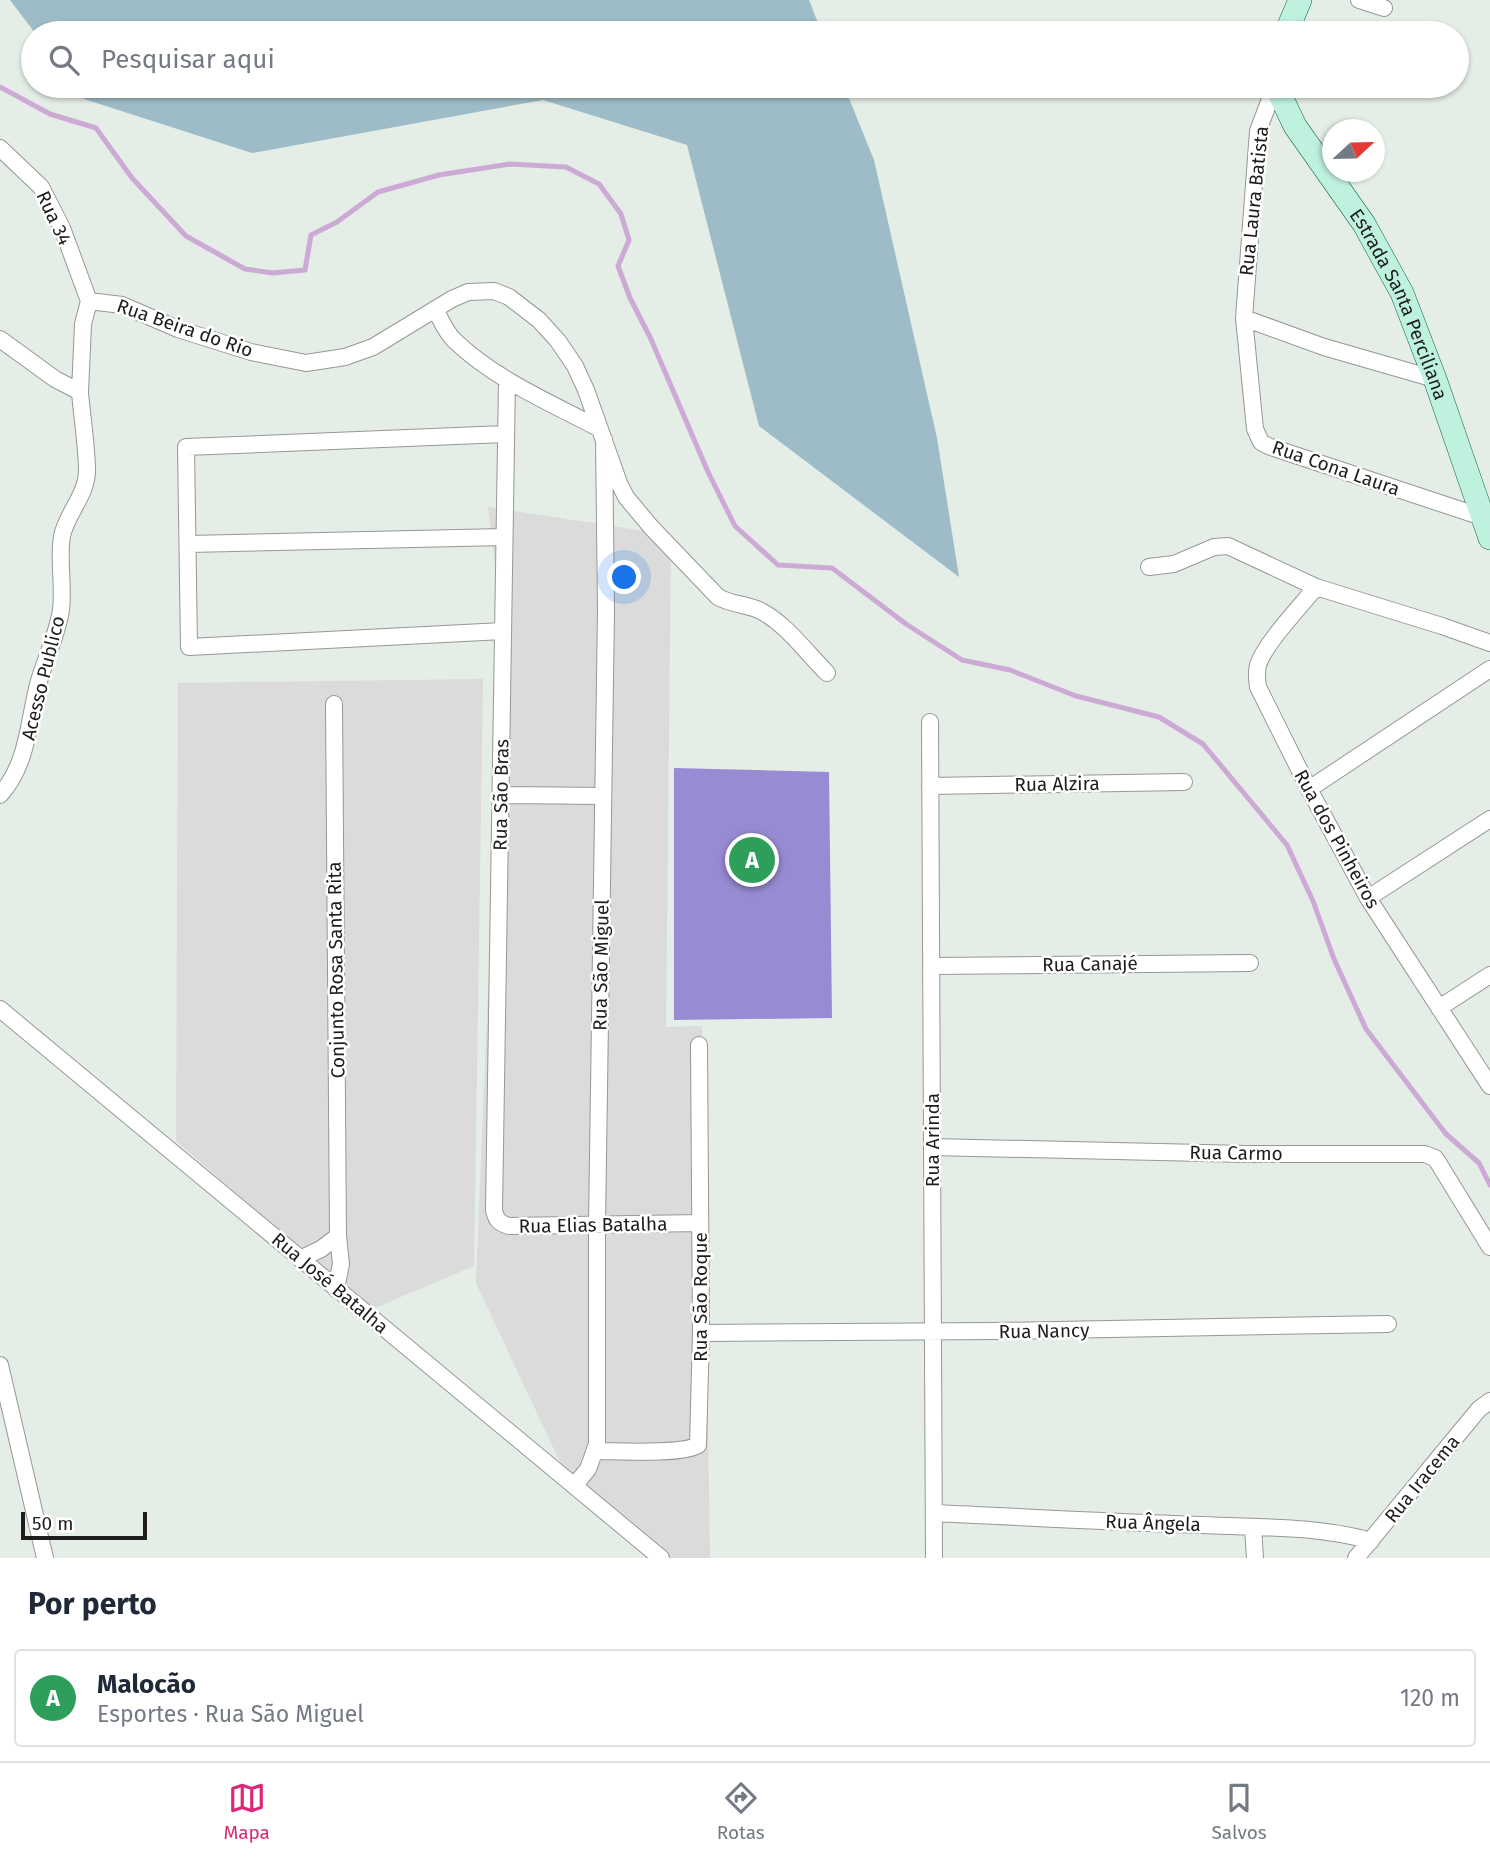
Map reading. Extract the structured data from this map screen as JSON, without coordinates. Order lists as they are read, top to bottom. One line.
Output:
{"streets":{"street":["Rua Laura Batista","Rua 34","Estrada Santa Perciliana","Rua Beira do Rio","Rua Cona Laura","Acesso Publico","Rua Alzira","Rua São Bras","Rua dos Pinheiros","Rua Canajé","Rua São Miguel","Conjunto Rosa Santa Rita","Rua Arinda","Rua Carmo","Rua Elias Batalha","Rua José Batalha","Rua São Roque","Rua Nancy","Rua Iracema","Rua Ângela"]},"crossings":[["Rua Laura Batista","Rua Cona Laura"],["Rua 34","Rua Beira do Rio"],["Rua 34","Acesso Publico"],["Estrada Santa Perciliana","Rua Cona Laura"],["Rua Beira do Rio","Acesso Publico"],["Rua Beira do Rio","Rua São Miguel"],["Rua Alzira","Rua Arinda"],["Rua São Bras","Rua Elias Batalha"],["Rua Canajé","Rua Arinda"],["Rua São Miguel","Rua Elias Batalha"],["Rua São Miguel","Rua José Batalha"],["Rua São Miguel","Rua São Roque"],["Conjunto Rosa Santa Rita","Rua José Batalha"],["Rua Arinda","Rua Carmo"],["Rua Arinda","Rua Nancy"],["Rua Arinda","Rua Ângela"],["Rua Elias Batalha","Rua São Roque"],["Rua São Roque","Rua Nancy"],["Rua Iracema","Rua Ângela"]],"scale_bar":"50 m","north":"right","page":{"search":"Pesquisar aqui","pins":"A","scale":"50 m","heading":"Por perto","list":[{"mark":"A","name":"Malocão","note":"Esportes · Rua São Miguel","value":"120 m"}],"nav":["Mapa","Rotas","Salvos"]}}
